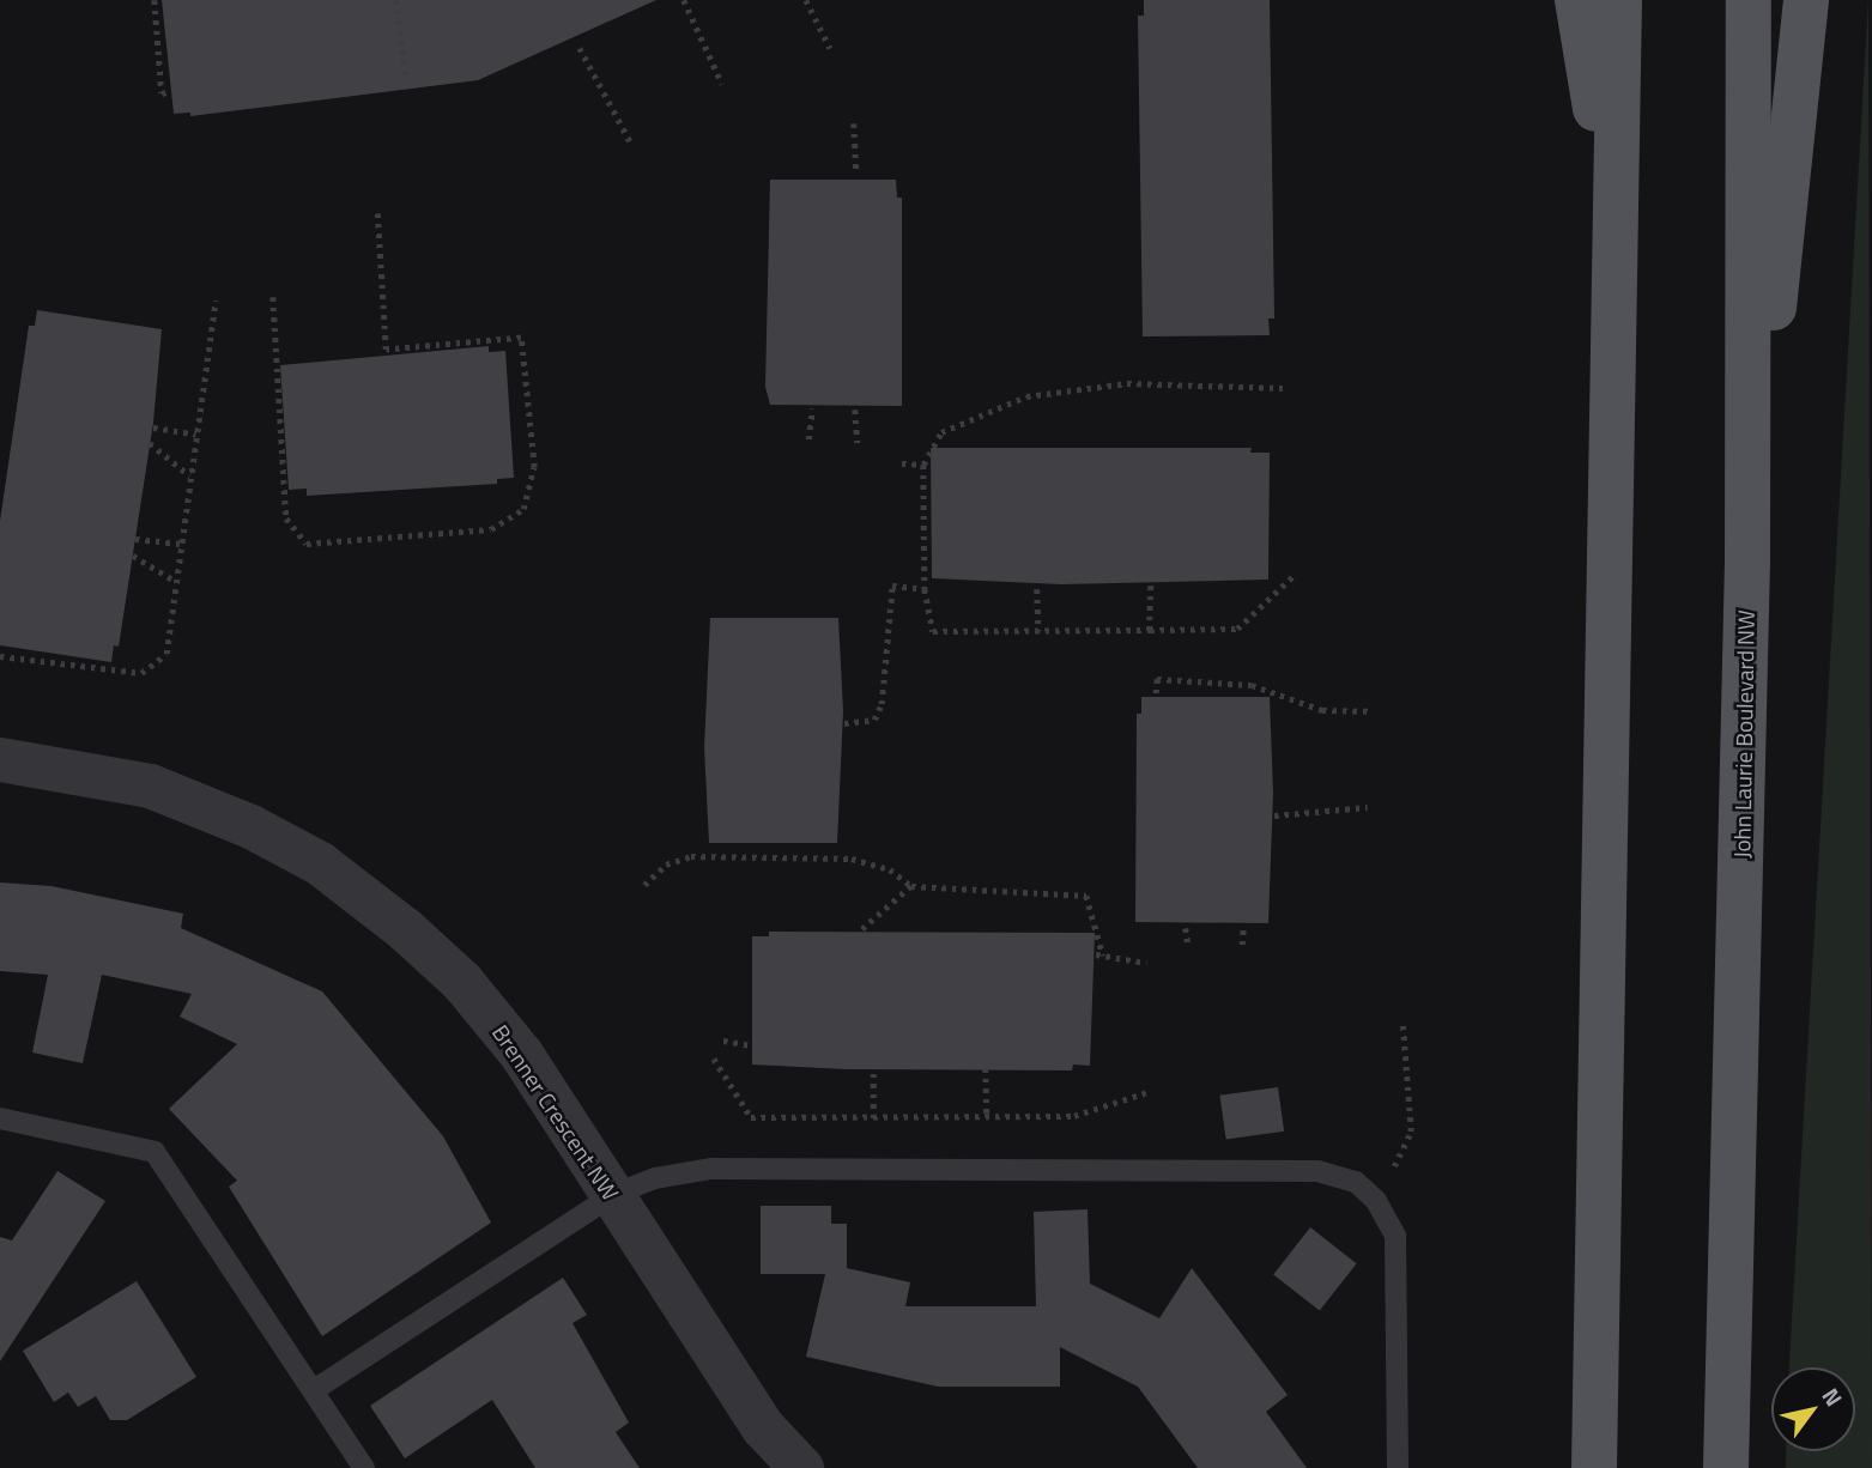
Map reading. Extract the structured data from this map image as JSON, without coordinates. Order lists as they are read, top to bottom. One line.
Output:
{"streets":{"main road":["John Laurie Boulevard NW"],"street":["Brenner Crescent NW"]},"north":"top right"}
